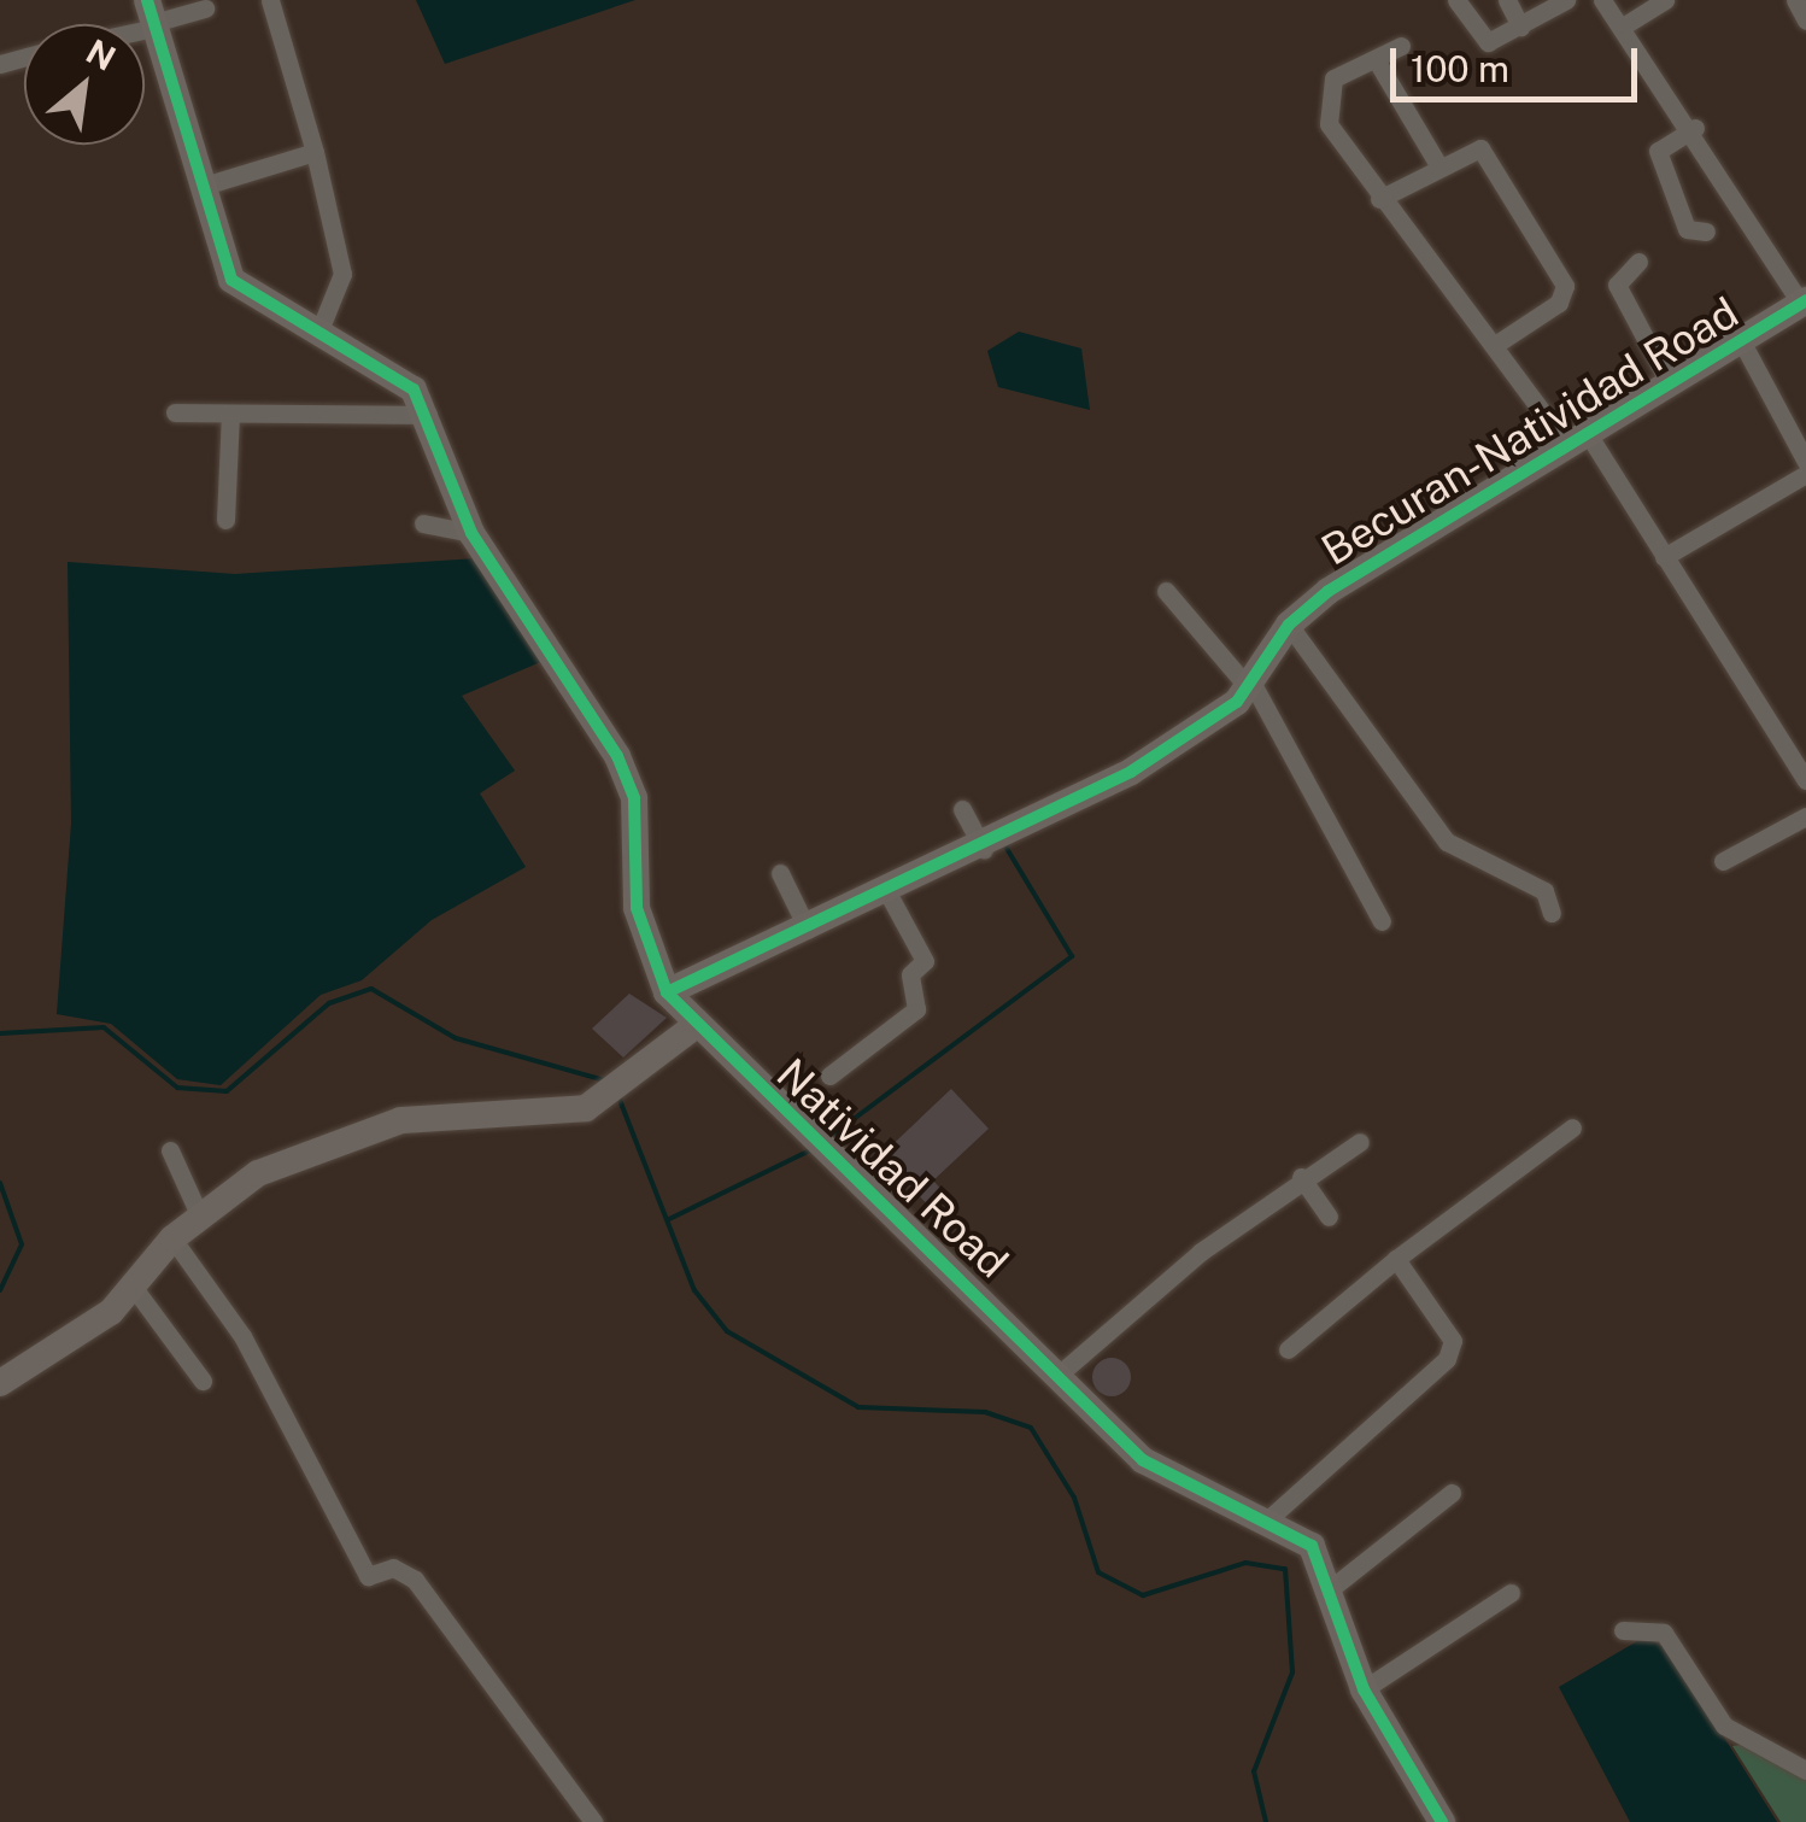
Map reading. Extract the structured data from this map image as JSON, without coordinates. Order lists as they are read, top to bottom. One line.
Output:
{"streets":{"street":["Becuran-Natividad Road","Natividad Road"]},"scale_bar":"100 m","north":"top right"}
